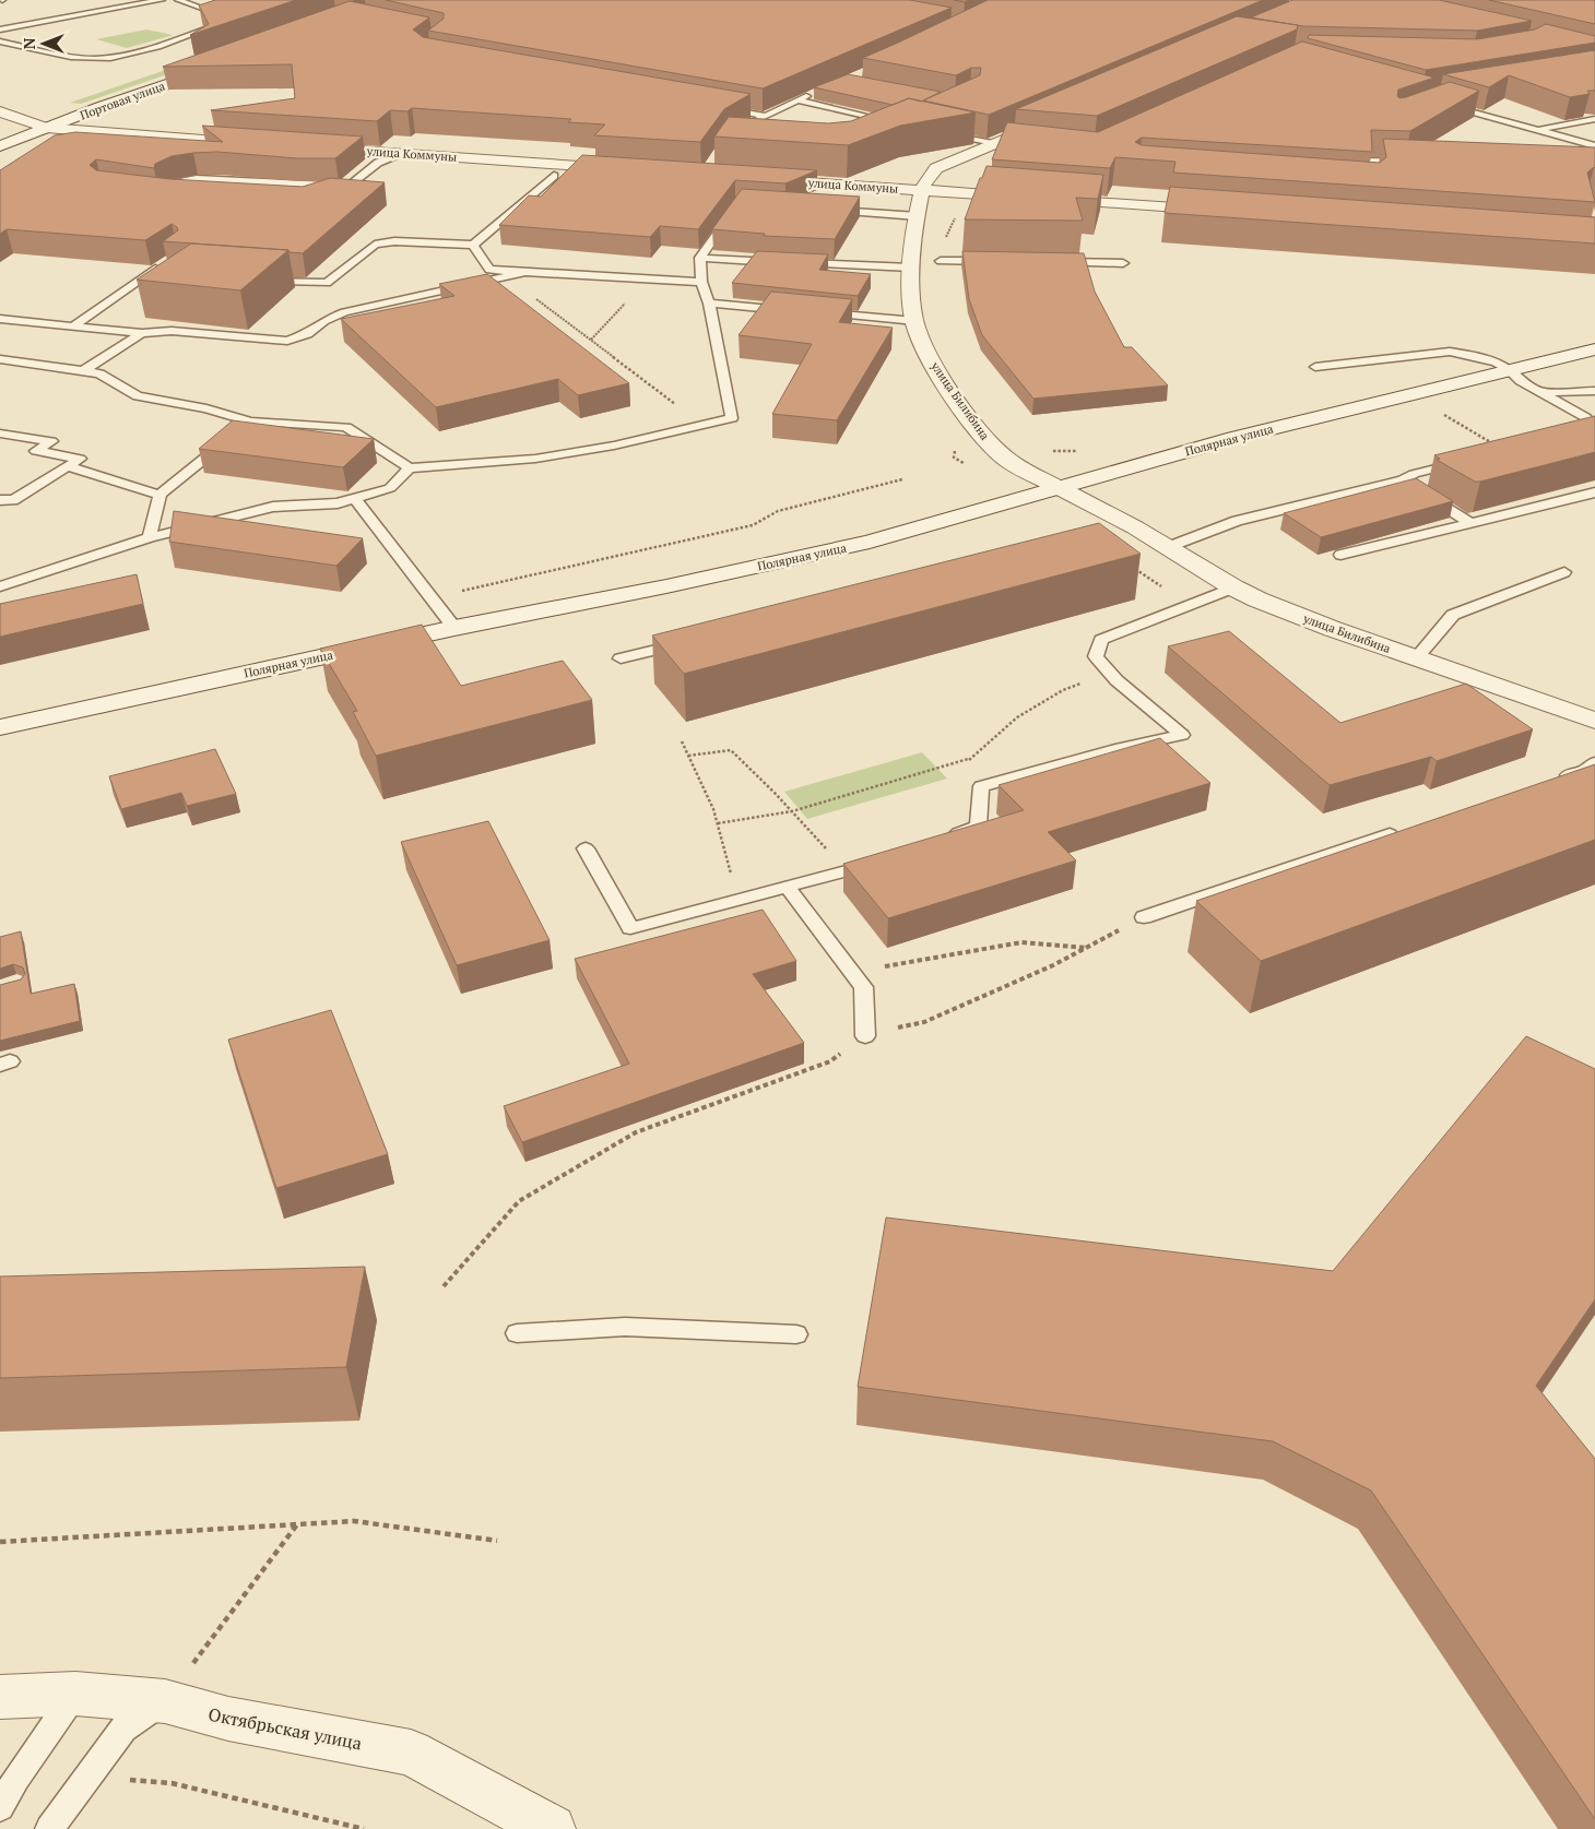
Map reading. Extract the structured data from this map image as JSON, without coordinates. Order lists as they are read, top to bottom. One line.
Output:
{"streets":{"street":["Портовая улица","улица Коммуны","улица Билибина","Полярная улица","Октябрьская улица"]},"crossings":[["улица Коммуны","улица Билибина"],["улица Билибина","Полярная улица"]],"north":"left"}
